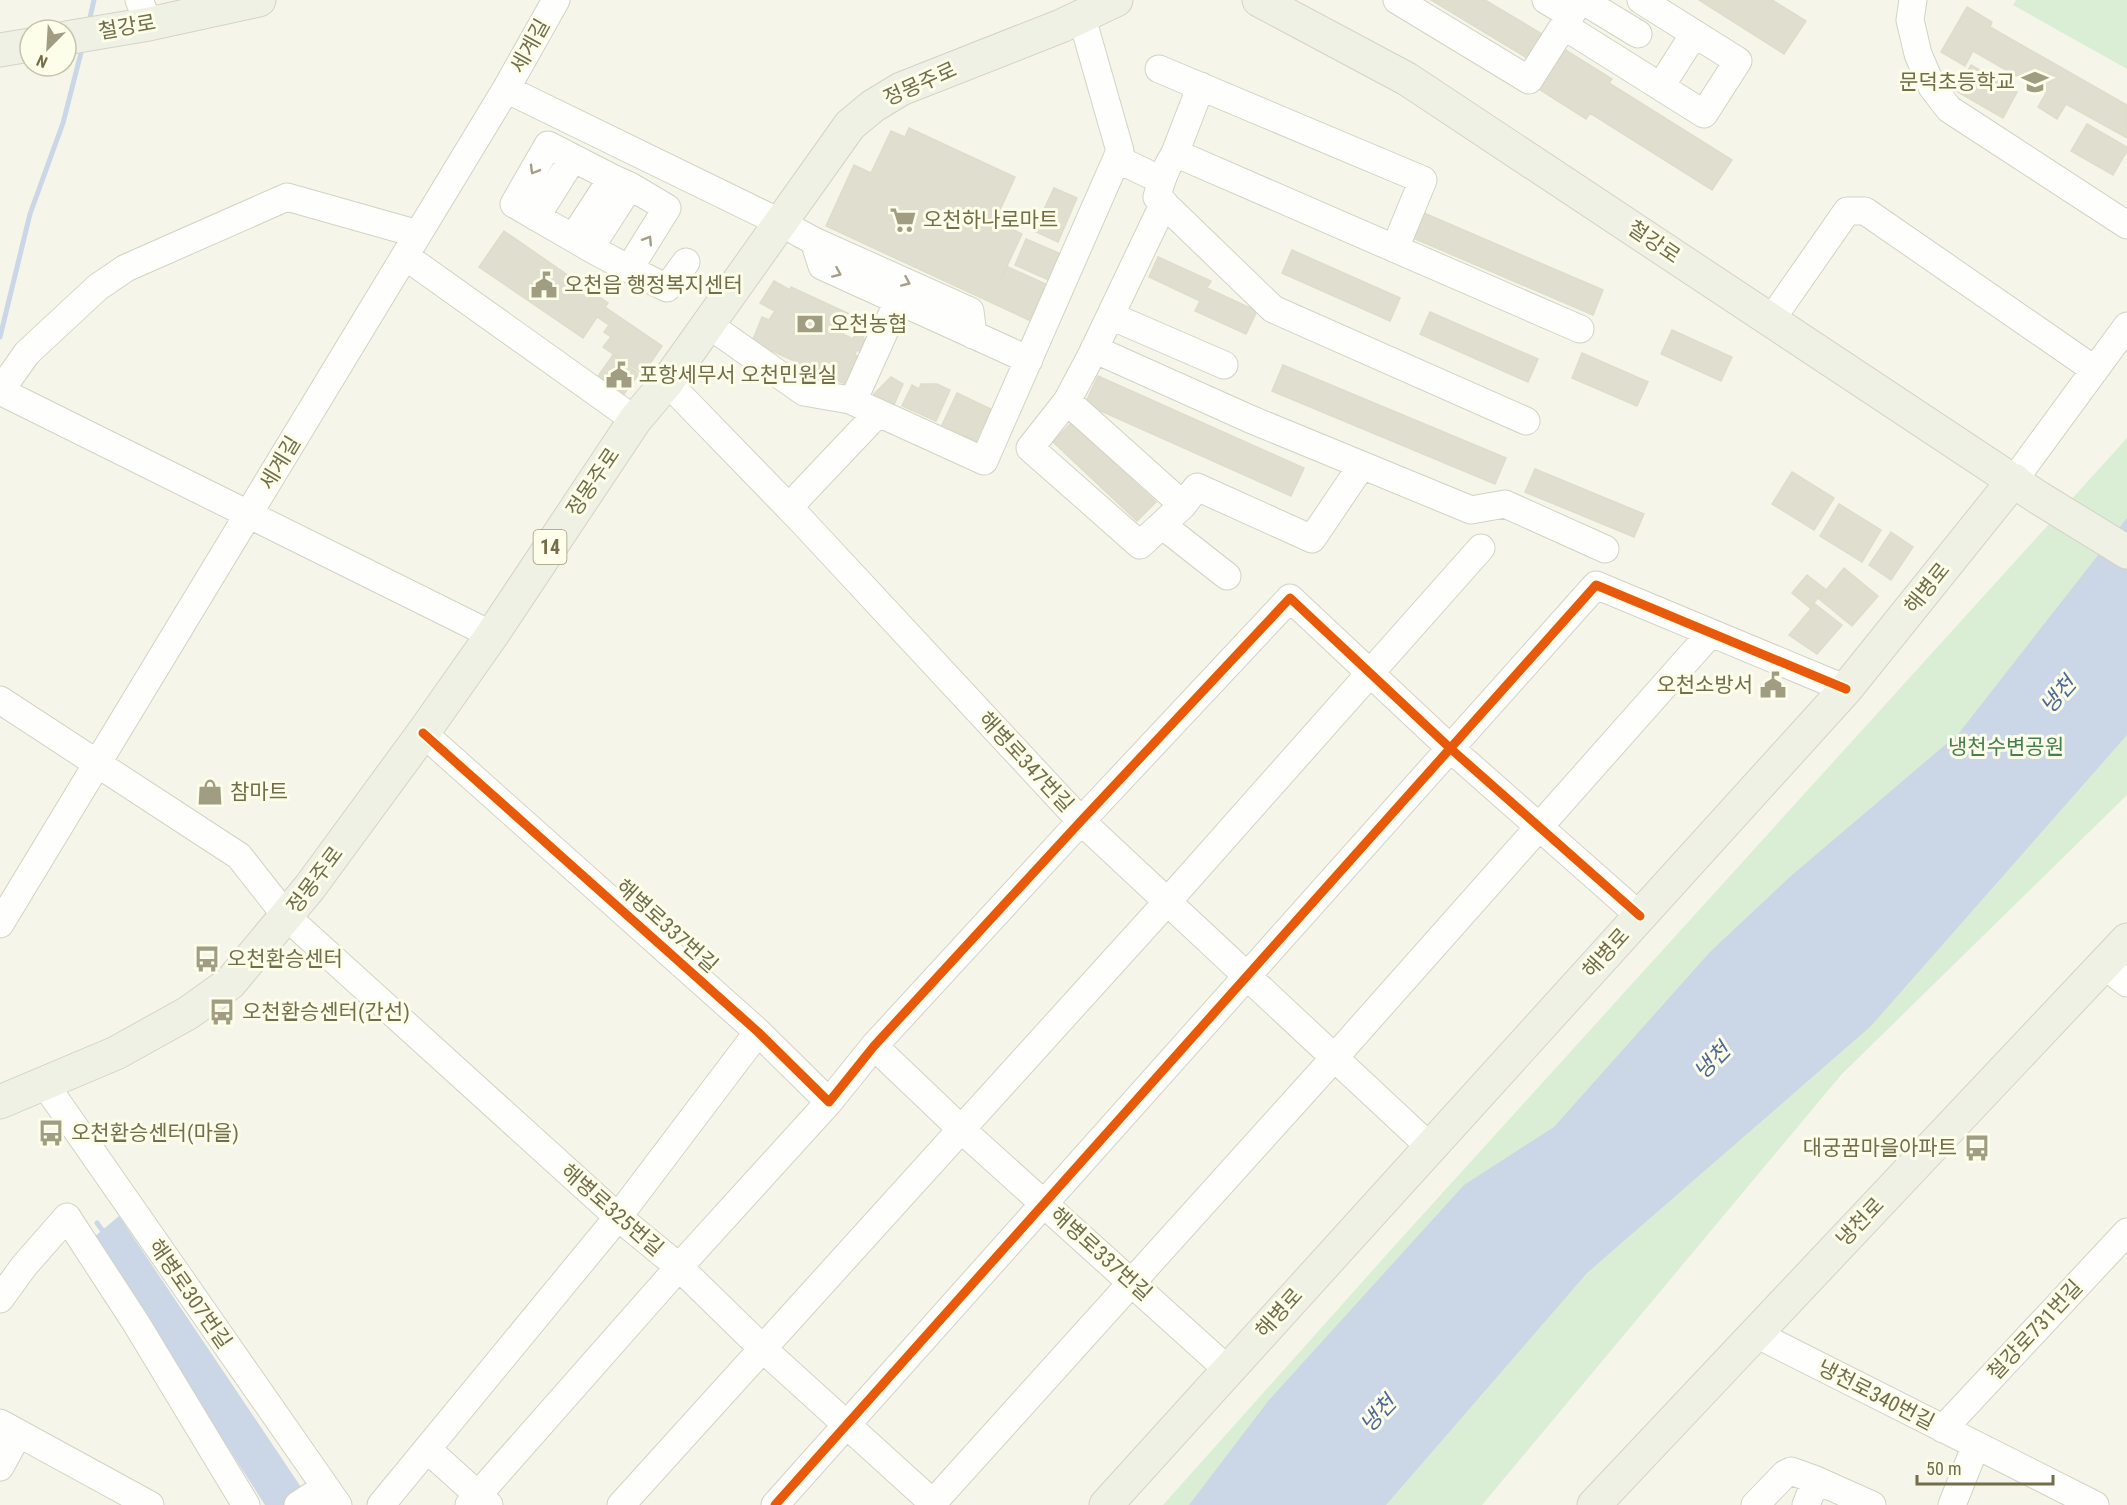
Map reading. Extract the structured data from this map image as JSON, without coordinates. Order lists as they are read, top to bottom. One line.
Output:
{"streets":{"main road":["철강로","정몽주로","14","해병로","냉천로"],"street":["세계길","해병로347번길","해병로337번길","해병로325번길","해병로307번길","철강로731번길","냉천로340번길"]},"crossings":[["철강로","해병로"],["세계길","해병로325번길"],["정몽주로","해병로347번길"],["정몽주로","해병로337번길"],["정몽주로","해병로325번길"],["정몽주로","해병로307번길"],["해병로","해병로347번길"],["해병로","해병로337번길"],["냉천로","냉천로340번길"],["철강로731번길","냉천로340번길"]],"water":["냉천"],"parks":["냉천수변공원"],"places":{"school or university":["문덕초등학교"],"supermarket":["오천하나로마트"],"public building":["오천읍 행정복지센터","포항세무서 오천민원실","오천소방서"],"bank":["오천농협"],"shop":["참마트"],"bus stop":["오천환승센터","오천환승센터(간선)","오천환승센터(마을)","대궁꿈마을아파트"]},"scale_bar":"50 m","north":"bottom left"}
